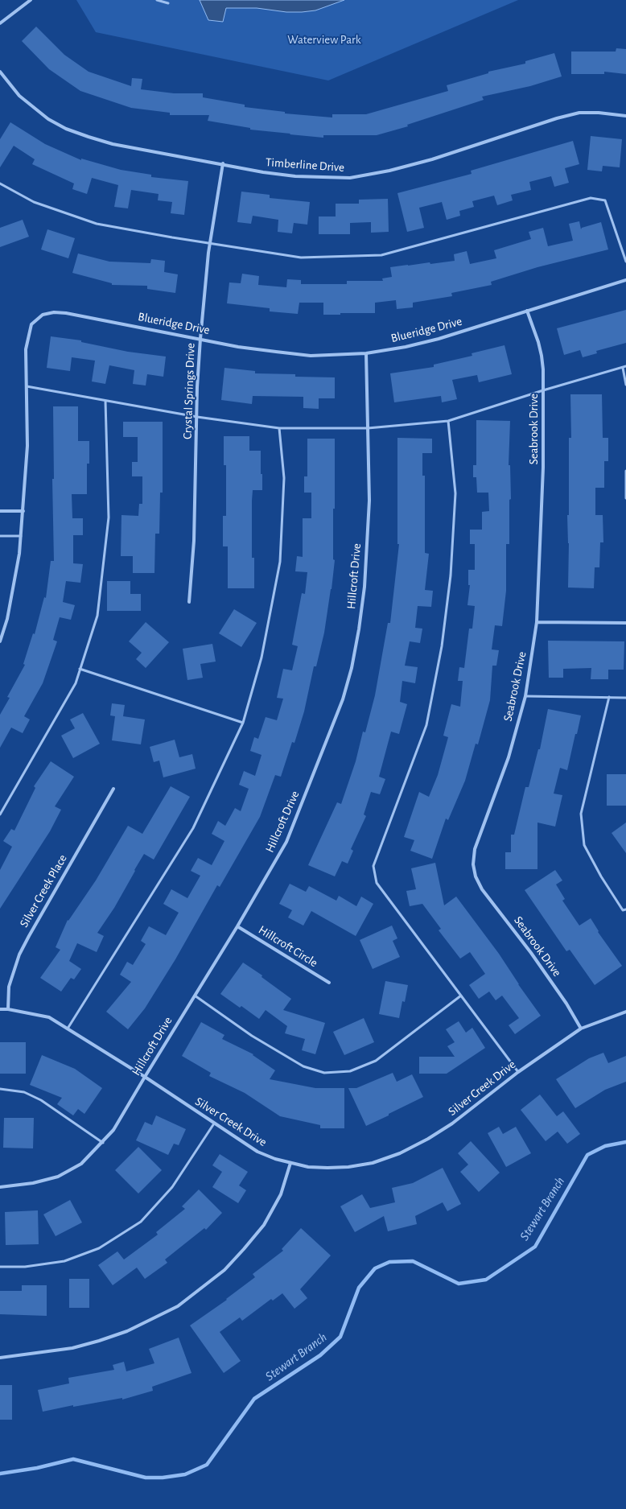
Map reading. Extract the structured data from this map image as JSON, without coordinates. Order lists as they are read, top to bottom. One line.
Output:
{"streets":{"street":["Timberline Drive","Blueridge Drive","Crystal Springs Drive","Seabrook Drive","Hillcroft Drive","Silver Creek Place","Hillcroft Circle","Silver Creek Drive"]},"crossings":[["Timberline Drive","Crystal Springs Drive"],["Blueridge Drive","Crystal Springs Drive"],["Blueridge Drive","Seabrook Drive"],["Blueridge Drive","Hillcroft Drive"],["Seabrook Drive","Silver Creek Drive"],["Hillcroft Drive","Hillcroft Circle"],["Hillcroft Drive","Silver Creek Drive"],["Silver Creek Place","Silver Creek Drive"]],"water":["Stewart Branch"],"parks":["Waterview Park"]}
